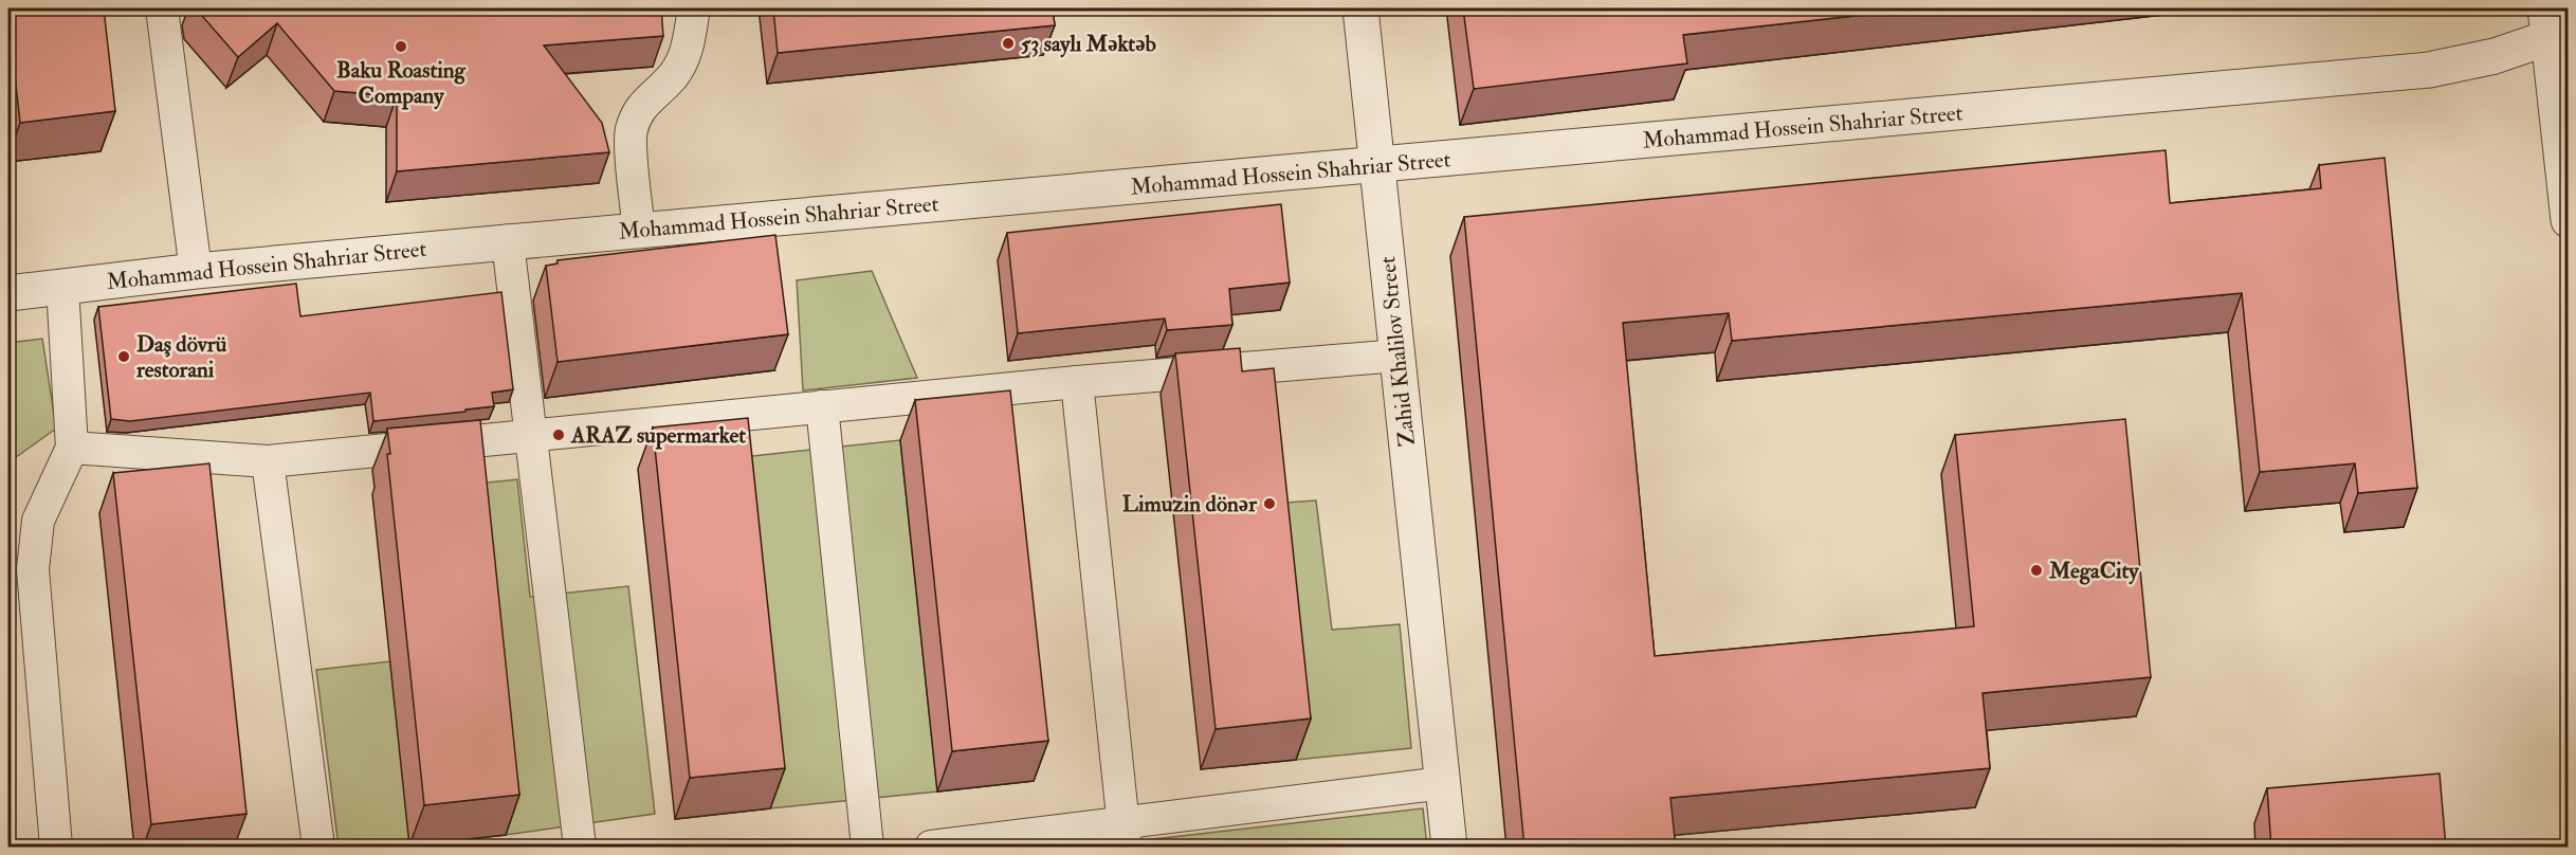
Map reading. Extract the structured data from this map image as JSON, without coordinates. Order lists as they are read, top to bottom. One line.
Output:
{"streets":{"street":["Mohammad Hossein Shahriar Street","Zahid Khalilov Street"]},"crossings":[["Mohammad Hossein Shahriar Street","Zahid Khalilov Street"]],"places":["53 saylı Məktəb","Baku Roasting Company","Daş dövrü restorani","ARAZ supermarket","Limuzin dönər","MegaCity"]}
